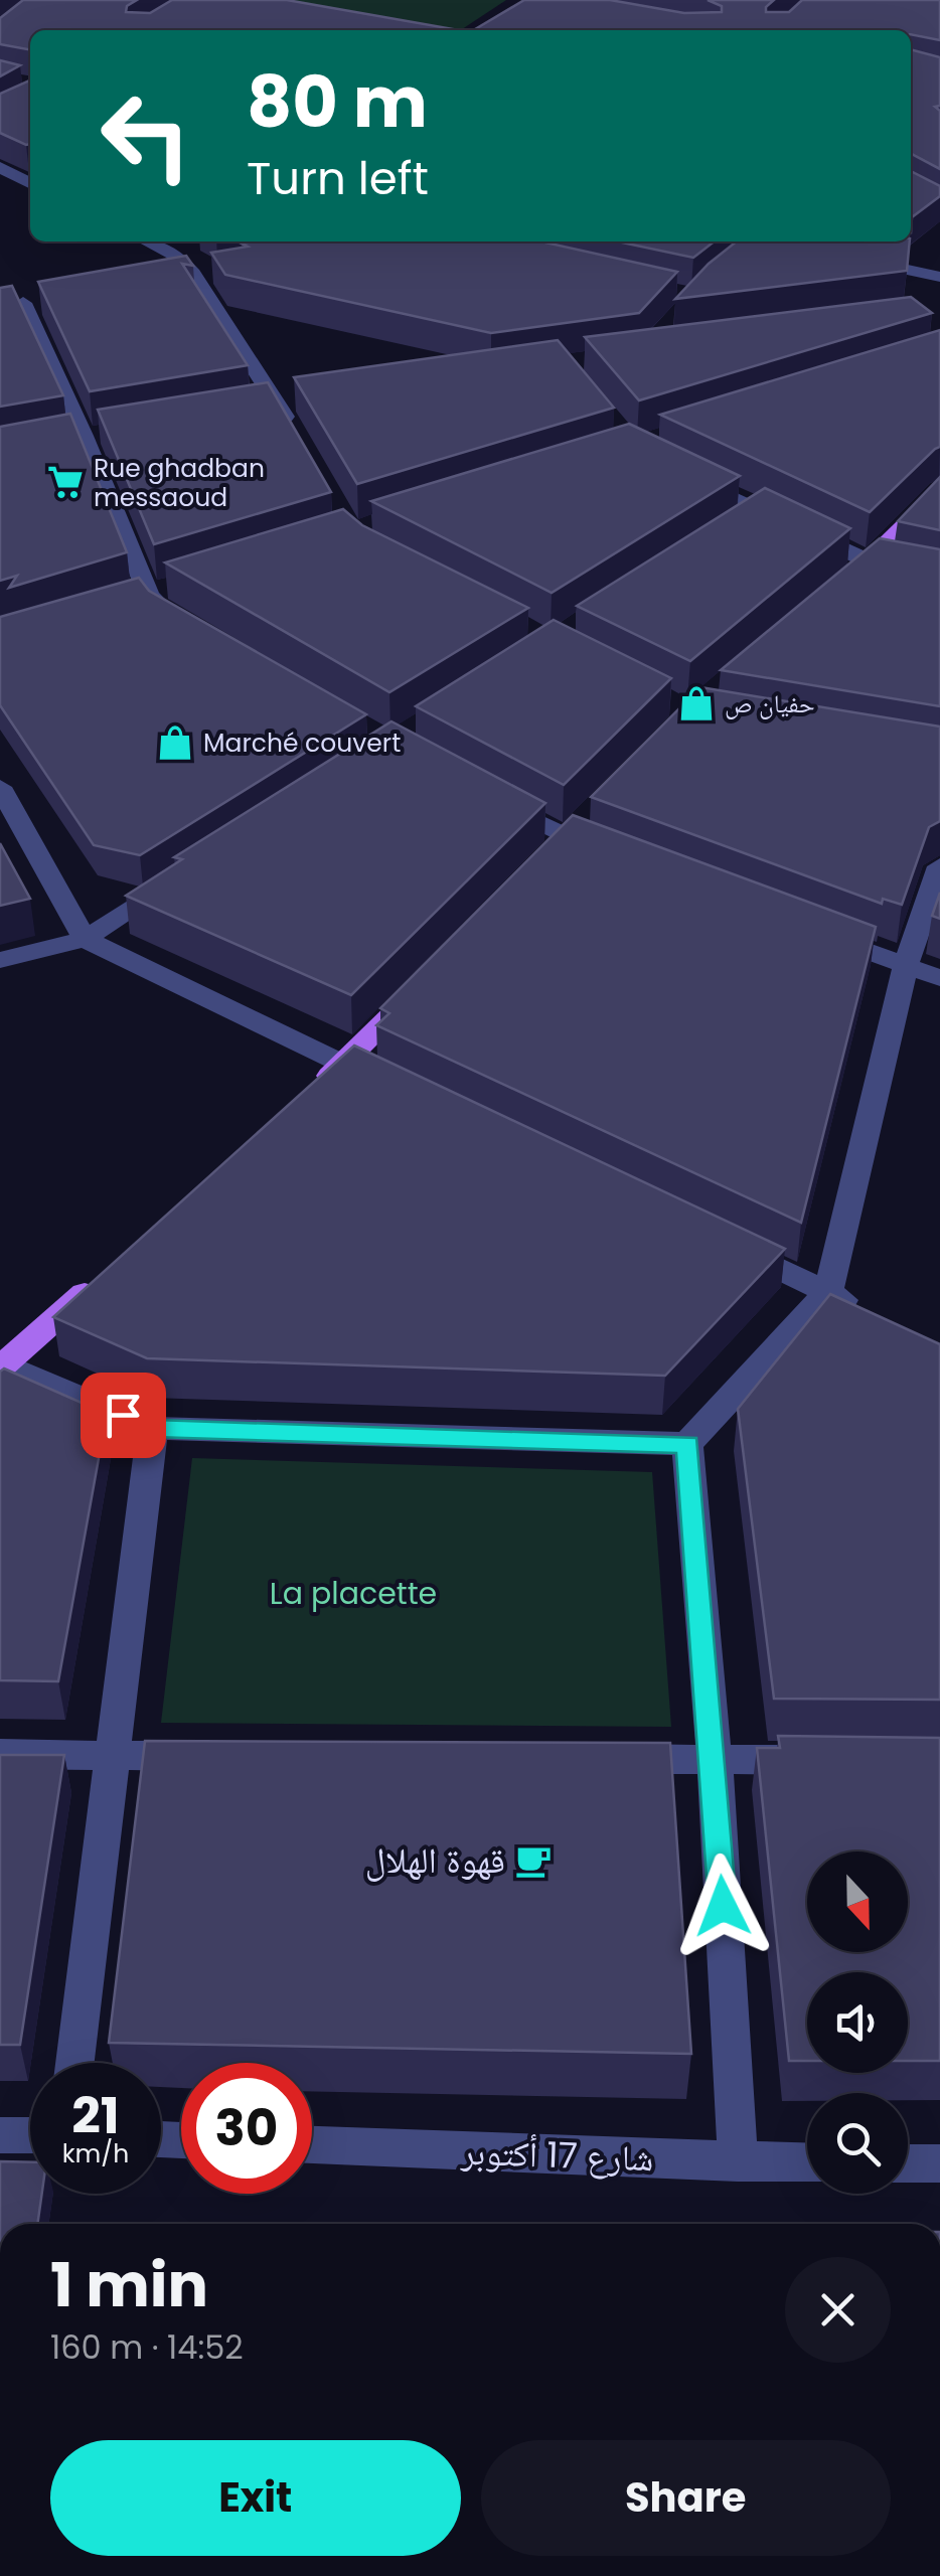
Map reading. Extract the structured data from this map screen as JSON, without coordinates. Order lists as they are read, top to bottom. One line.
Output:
{"streets":{"street":["شارع 17 أكتوبر"]},"parks":["La placette"],"places":{"supermarket":["Rue ghadban messaoud"],"shop":["حفيان ص","Marché couvert"],"cafe":["قهوة الهلال"]},"north":"bottom","page":{"turn":["80 m","Turn left"],"speed":"21 km/h","limit":"30","heading":["1 min","160 m · 14:52"],"buttons":["Exit","Share"]}}
